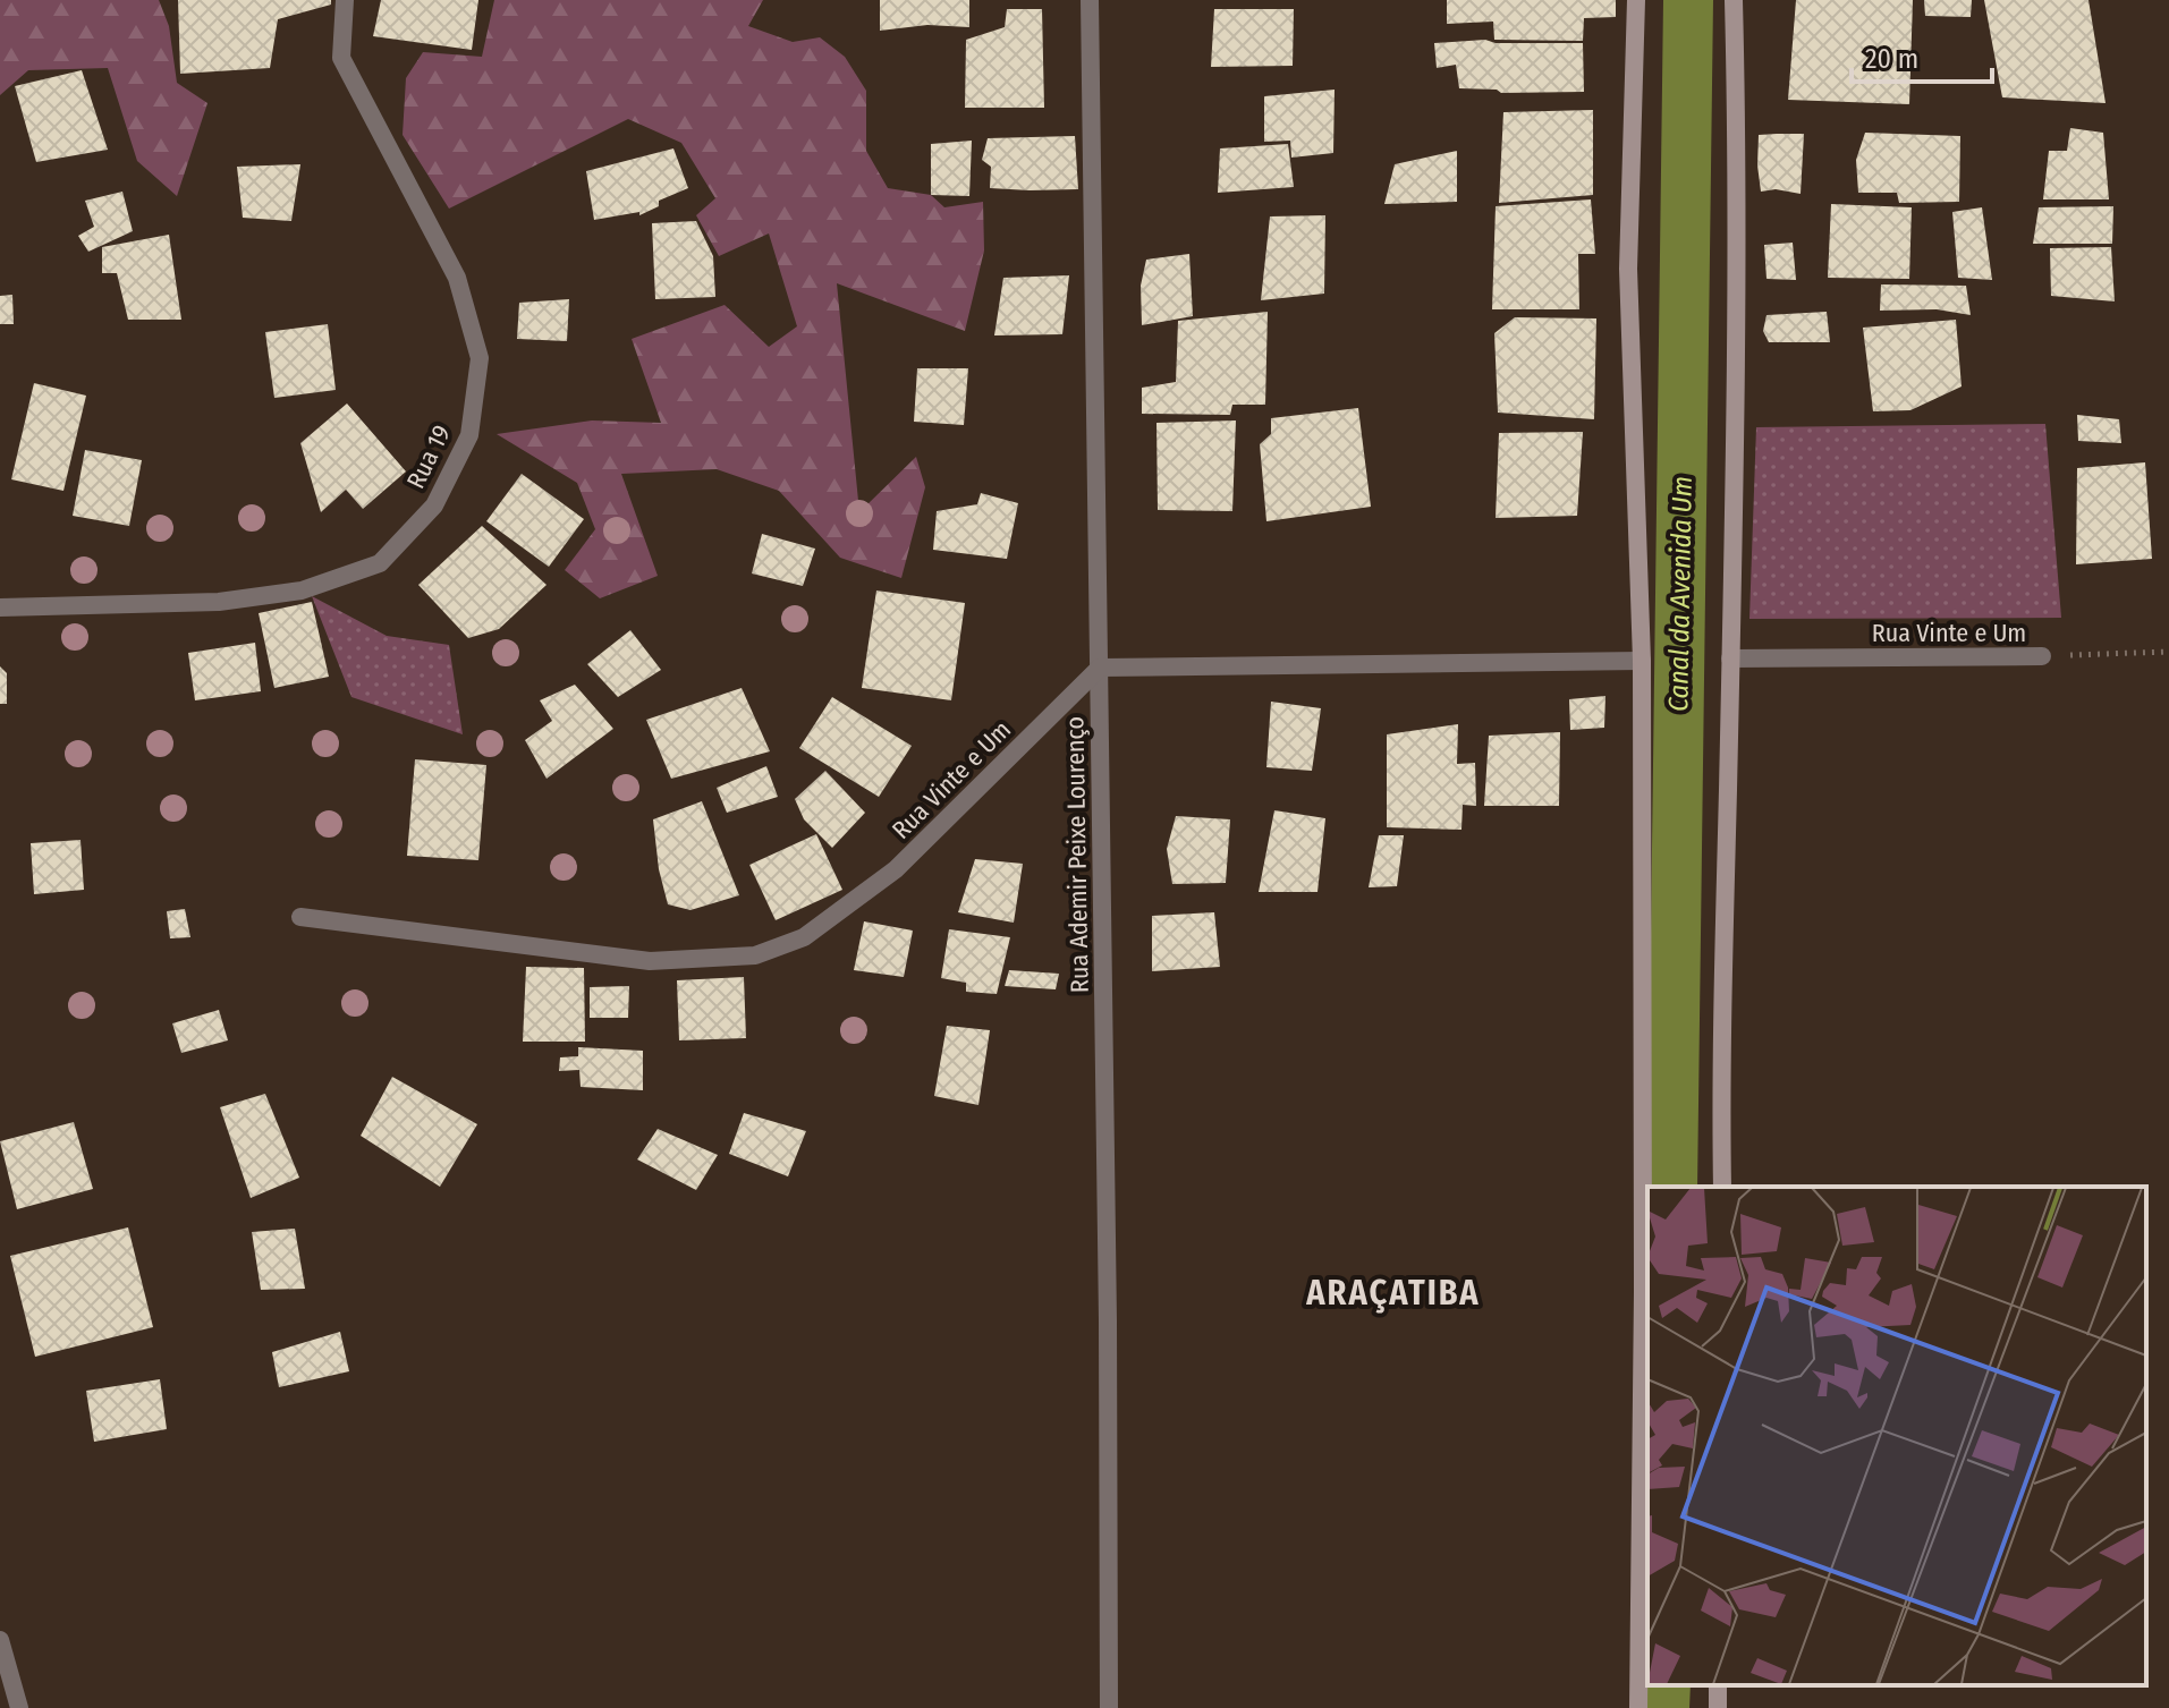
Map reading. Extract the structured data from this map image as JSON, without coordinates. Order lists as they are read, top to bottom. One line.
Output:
{"streets":{"street":["Rua 19","Rua Vinte e Um","Rua Ademir Peixe Lourenço"]},"crossings":[["Rua Vinte e Um","Rua Ademir Peixe Lourenço"]],"districts":["ARAÇATIBA"],"water":["Canal da Avenida Um"],"scale_bar":"20 m"}
